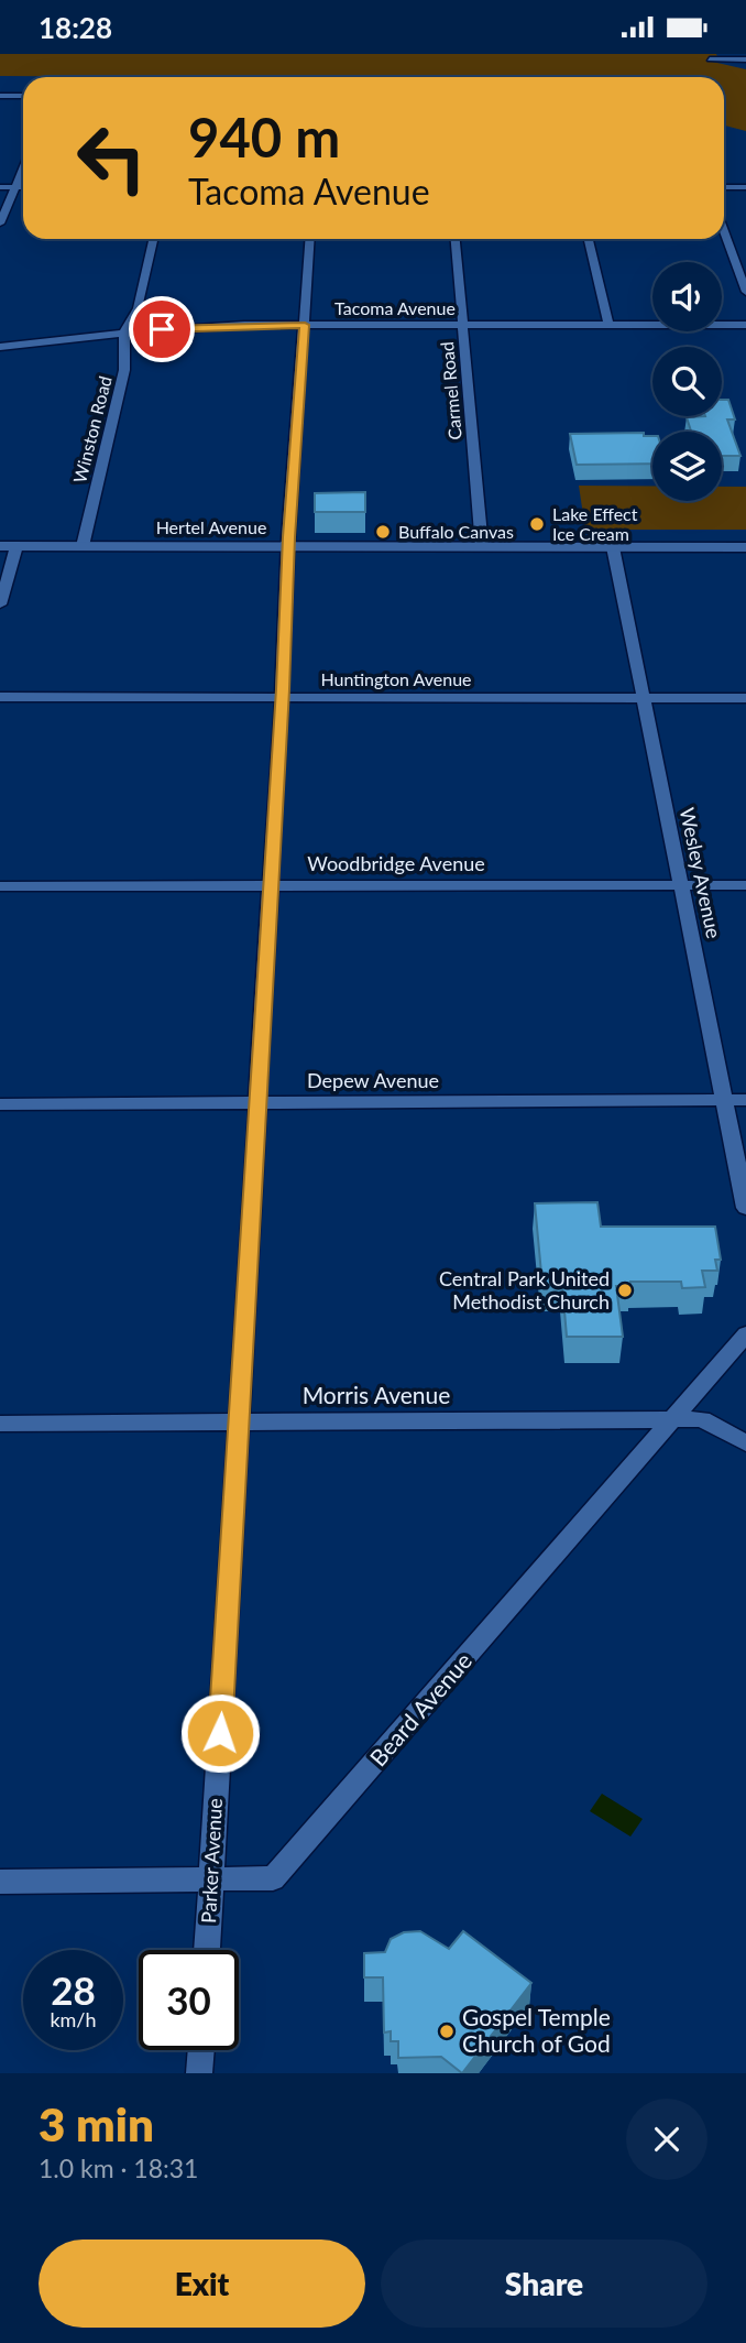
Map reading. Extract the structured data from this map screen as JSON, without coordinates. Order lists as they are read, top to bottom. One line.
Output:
{"streets":{"street":["Tacoma Avenue","Carmel Road","Winston Road","Hertel Avenue","Huntington Avenue","Woodbridge Avenue","Wesley Avenue","Depew Avenue","Morris Avenue","Beard Avenue","Parker Avenue"]},"crossings":[["Tacoma Avenue","Carmel Road"],["Tacoma Avenue","Winston Road"],["Tacoma Avenue","Parker Avenue"],["Carmel Road","Hertel Avenue"],["Winston Road","Hertel Avenue"],["Hertel Avenue","Wesley Avenue"],["Hertel Avenue","Parker Avenue"],["Huntington Avenue","Wesley Avenue"],["Huntington Avenue","Parker Avenue"],["Woodbridge Avenue","Wesley Avenue"],["Woodbridge Avenue","Parker Avenue"],["Wesley Avenue","Depew Avenue"],["Depew Avenue","Parker Avenue"],["Morris Avenue","Beard Avenue"],["Morris Avenue","Parker Avenue"],["Beard Avenue","Parker Avenue"]],"places":["Lake Effect Ice Cream","Buffalo Canvas","Central Park United Methodist Church","Gospel Temple Church of God"],"page":{"status":"18:28","turn":["940 m","Tacoma Avenue"],"speed":"28 km/h","limit":"30","heading":["3 min","1.0 km · 18:31"],"buttons":["Exit","Share"]}}
